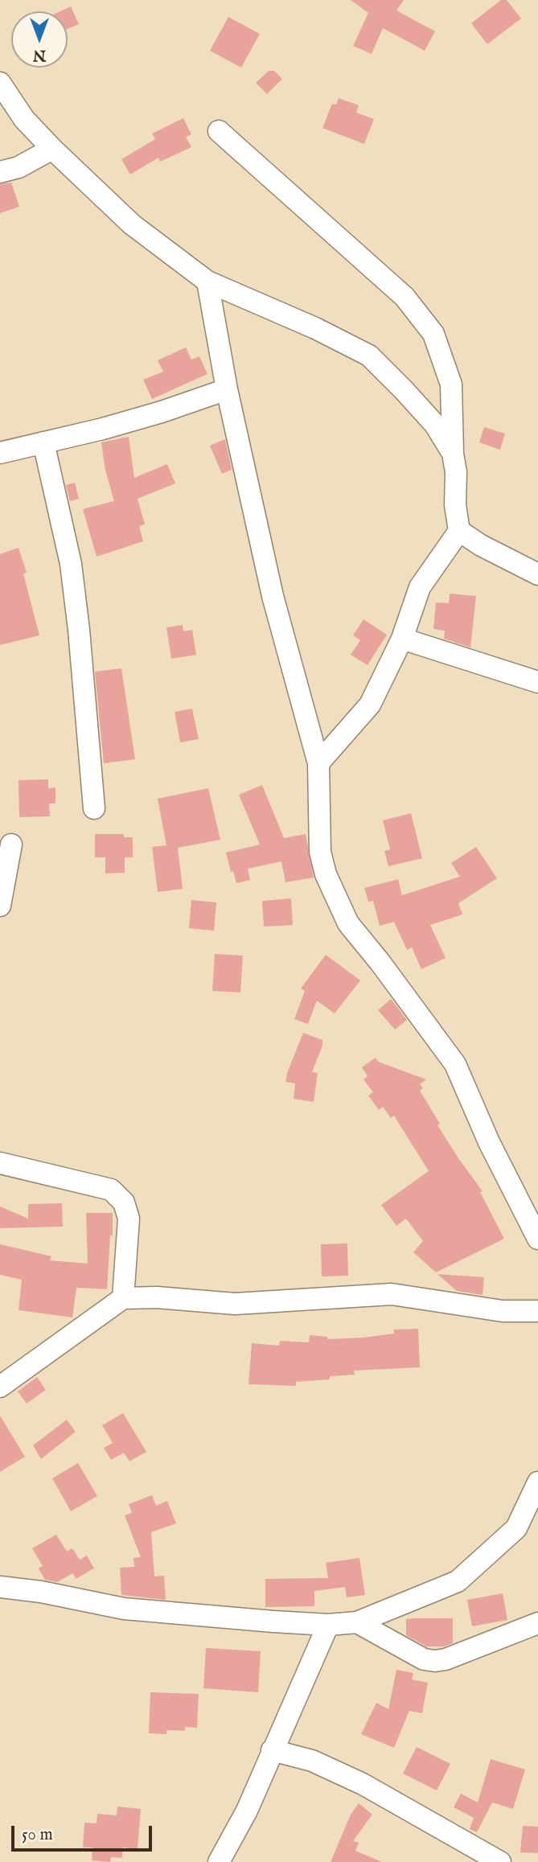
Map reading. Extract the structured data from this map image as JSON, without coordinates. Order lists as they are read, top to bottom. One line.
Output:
{"scale_bar":"50 m","north":"bottom"}
